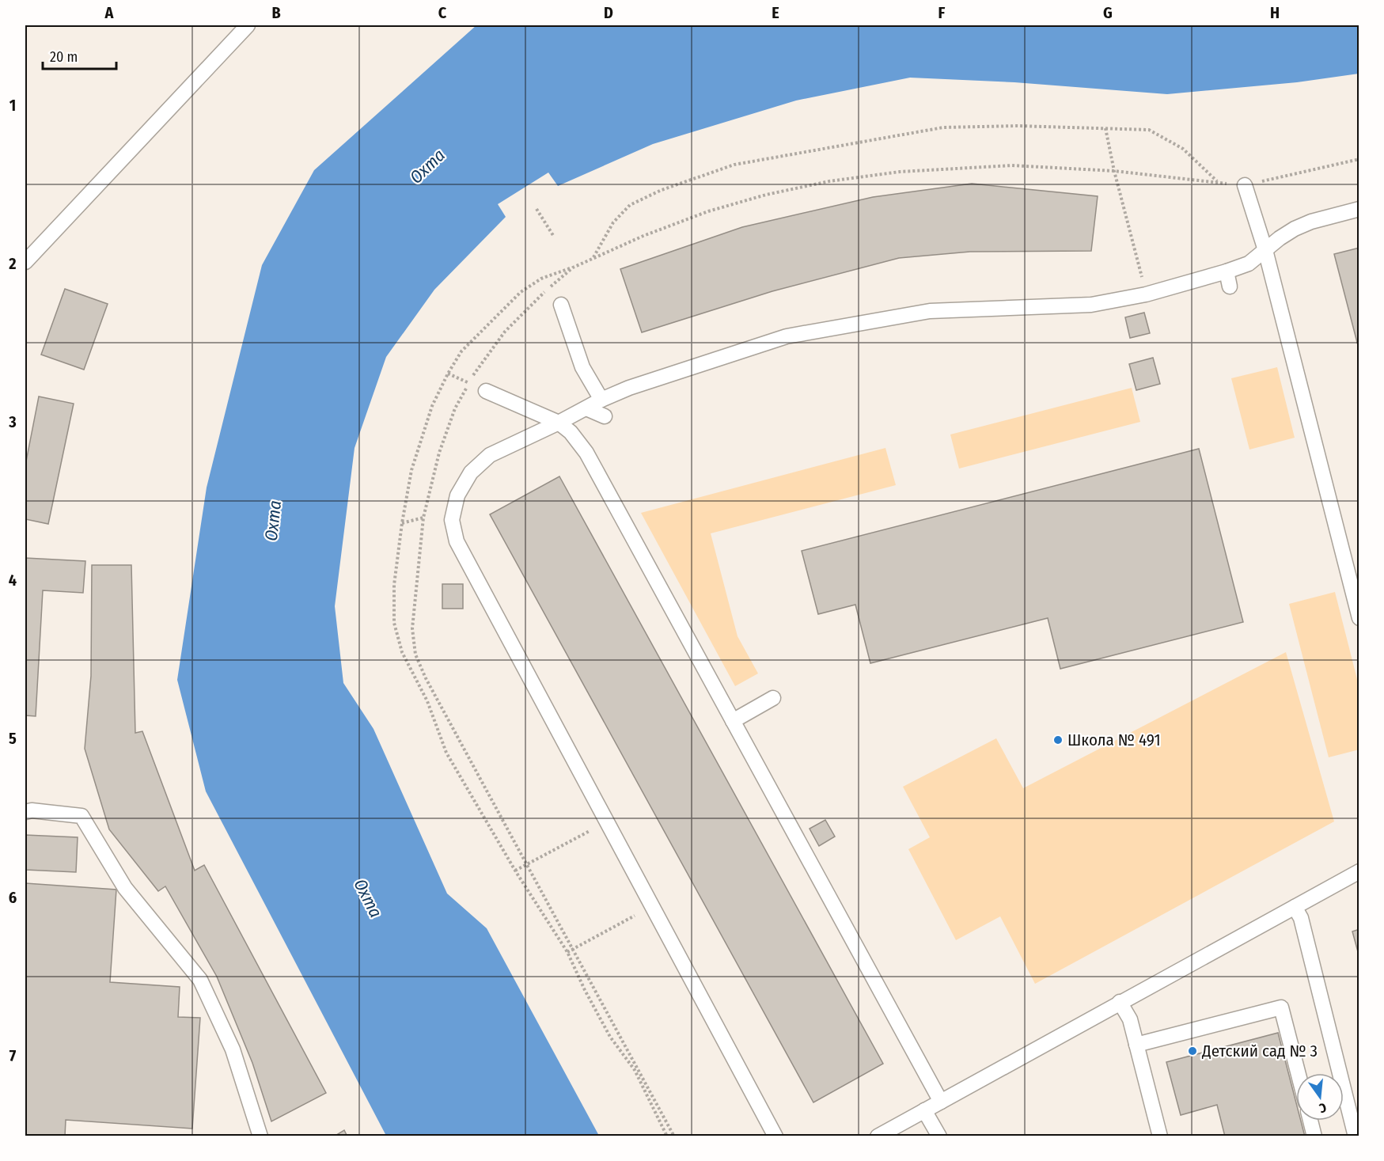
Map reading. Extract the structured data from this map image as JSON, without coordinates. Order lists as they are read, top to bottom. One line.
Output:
{"water":["Охта"],"places":["Школа № 491","Детский сад № 3"],"scale_bar":"20 m","north":"bottom","grid":{"columns":["A","B","C","D","E","F","G","H"],"rows":["1","2","3","4","5","6","7"]}}
